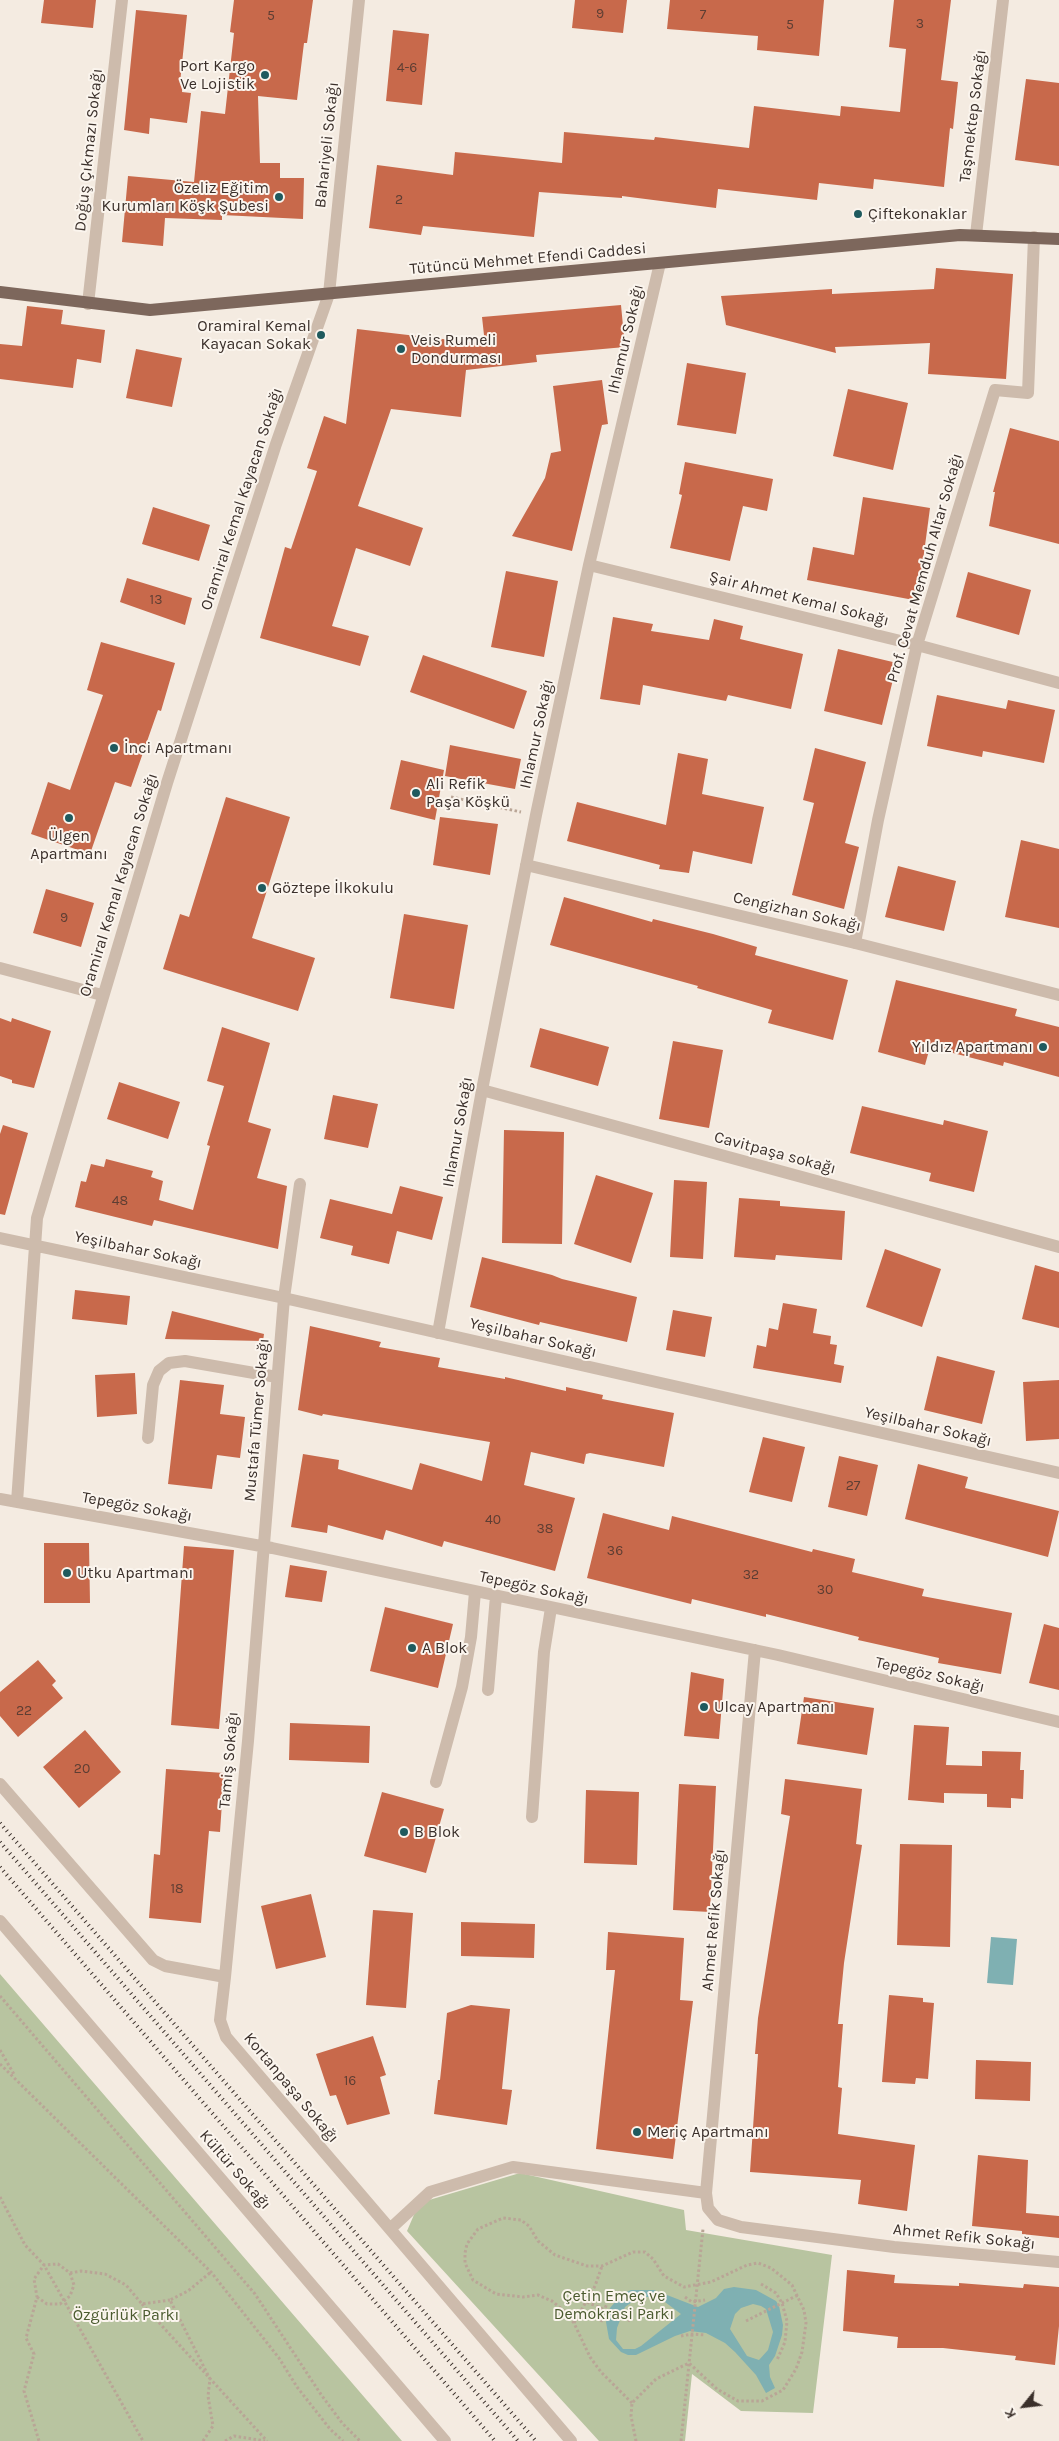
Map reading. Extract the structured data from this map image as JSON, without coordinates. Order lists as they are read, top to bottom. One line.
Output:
{"streets":{"main road":["Tütüncü Mehmet Efendi Caddesi"],"street":["Taşmektep Sokağı","Bahariyeli Sokağı","Doğuş Çıkmazı Sokağı","Ihlamur Sokağı","Oramiral Kemal Kayacan Sokağı","Prof. Cevat Memduh Altar Sokağı","Şair Ahmet Kemal Sokağı","Cengizhan Sokağı","Cavitpaşa sokağı","Yeşilbahar Sokağı","Mustafa Tümer Sokağı","Tepegöz Sokağı","Tamiş Sokağı","Ahmet Refik Sokağı","Kortanpaşa Sokağı","Kültür Sokağı"]},"crossings":[["Taşmektep Sokağı","Tütüncü Mehmet Efendi Caddesi"],["Bahariyeli Sokağı","Tütüncü Mehmet Efendi Caddesi"],["Bahariyeli Sokağı","Oramiral Kemal Kayacan Sokağı"],["Doğuş Çıkmazı Sokağı","Tütüncü Mehmet Efendi Caddesi"],["Tütüncü Mehmet Efendi Caddesi","Ihlamur Sokağı"],["Tütüncü Mehmet Efendi Caddesi","Oramiral Kemal Kayacan Sokağı"],["Tütüncü Mehmet Efendi Caddesi","Prof. Cevat Memduh Altar Sokağı"],["Ihlamur Sokağı","Şair Ahmet Kemal Sokağı"],["Ihlamur Sokağı","Cengizhan Sokağı"],["Ihlamur Sokağı","Cavitpaşa sokağı"],["Ihlamur Sokağı","Yeşilbahar Sokağı"],["Oramiral Kemal Kayacan Sokağı","Yeşilbahar Sokağı"],["Oramiral Kemal Kayacan Sokağı","Tepegöz Sokağı"],["Prof. Cevat Memduh Altar Sokağı","Şair Ahmet Kemal Sokağı"],["Prof. Cevat Memduh Altar Sokağı","Cengizhan Sokağı"],["Yeşilbahar Sokağı","Mustafa Tümer Sokağı"],["Mustafa Tümer Sokağı","Tepegöz Sokağı"],["Mustafa Tümer Sokağı","Tamiş Sokağı"],["Tepegöz Sokağı","Tamiş Sokağı"],["Tepegöz Sokağı","Ahmet Refik Sokağı"],["Tamiş Sokağı","Kortanpaşa Sokağı"]],"parks":["Çetin Emeç ve Demokrasi Parkı","Özgürlük Parkı"],"places":["Port Kargo Ve Lojistik","Özeliz Eğitim Kurumları Köşk Şubesi","Çiftekonaklar","Oramiral Kemal Kayacan Sokak","Veis Rumeli Dondurması","İnci Apartmanı","Ali Refik Paşa Köşkü","Ülgen Apartmanı","Göztepe İlkokulu","Yıldız Apartmanı","Utku Apartmanı","A Blok","Ulcay Apartmanı","B Blok","Meriç Apartmanı"],"house_numbers":["9","7","5","3","5","4-6","2","13","9","48","27","40","38","36","32","30","22","20","18","16"],"north":"bottom left"}
